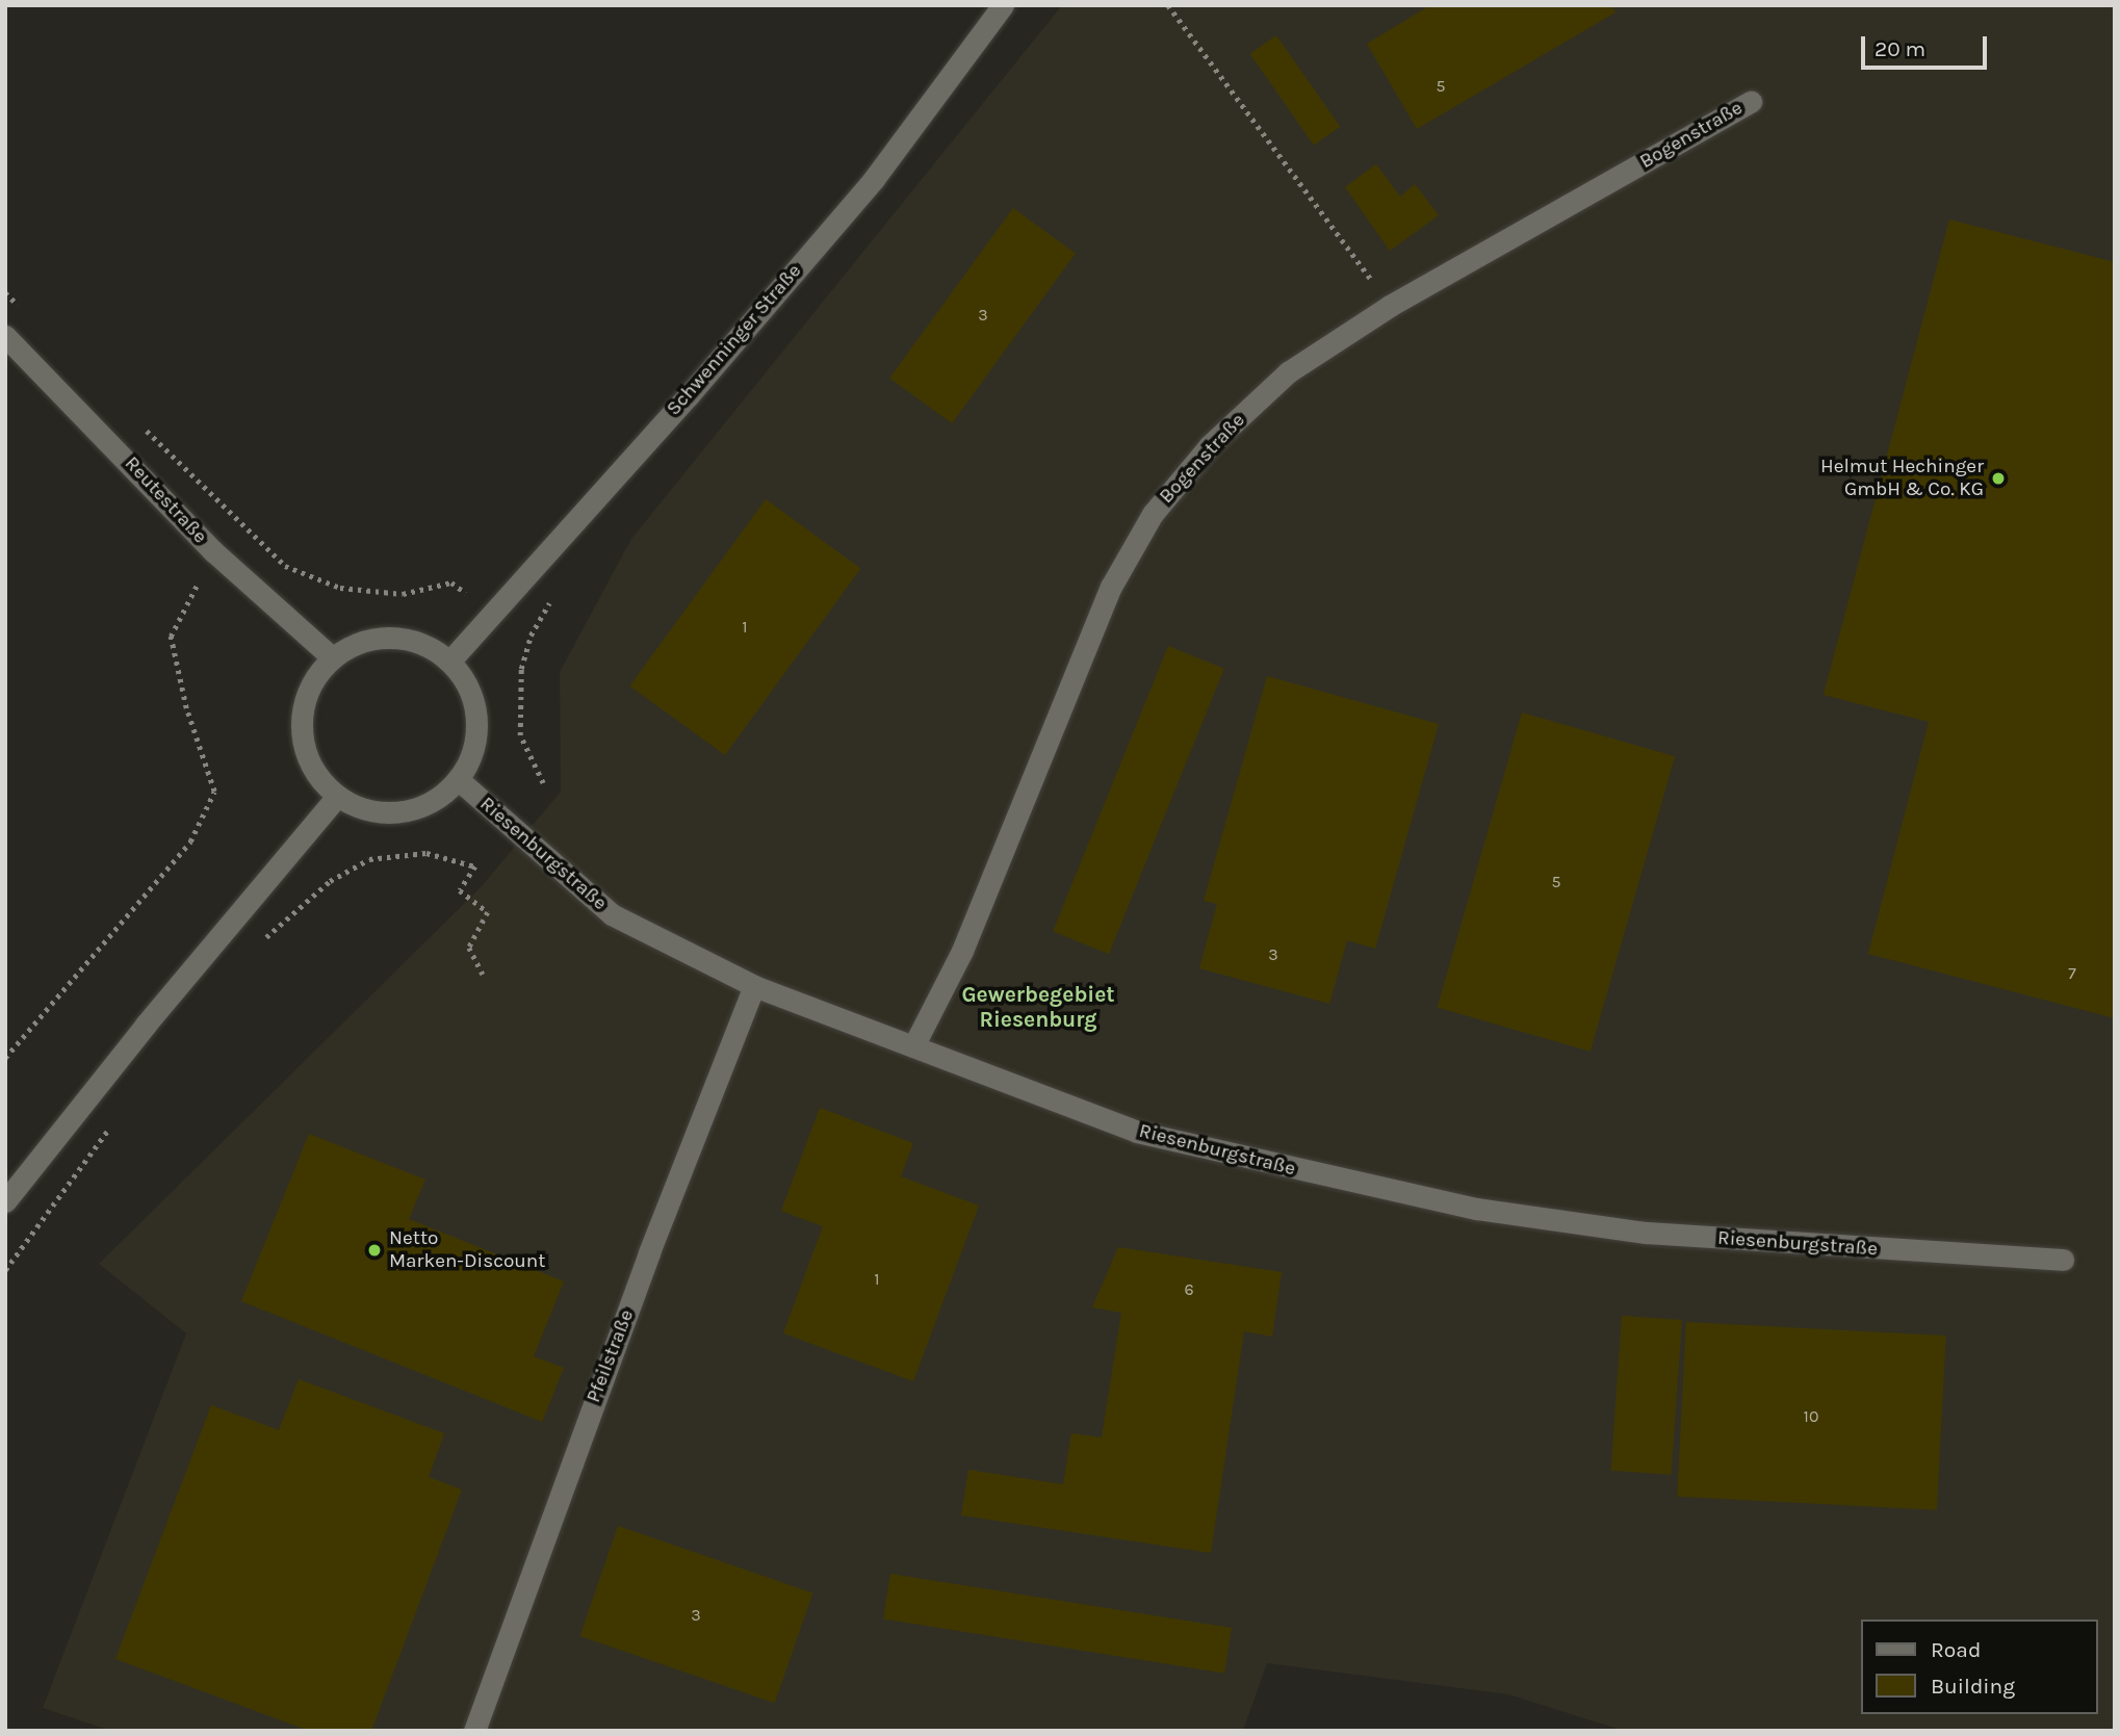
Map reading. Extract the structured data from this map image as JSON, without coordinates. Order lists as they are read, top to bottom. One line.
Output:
{"streets":{"street":["Bogenstraße","Schwenninger Straße","Reutestraße","Riesenburgstraße","Pfeilstraße"]},"crossings":[["Bogenstraße","Riesenburgstraße"],["Schwenninger Straße","Reutestraße"],["Schwenninger Straße","Riesenburgstraße"],["Reutestraße","Riesenburgstraße"],["Riesenburgstraße","Pfeilstraße"]],"districts":["Gewerbegebiet Riesenburg"],"places":["Helmut Hechinger GmbH & Co. KG","Netto Marken-Discount"],"house_numbers":["5","3","1","5","3","7","1","6","10","3"],"legend":["Road","Building"],"scale_bar":"20 m"}
